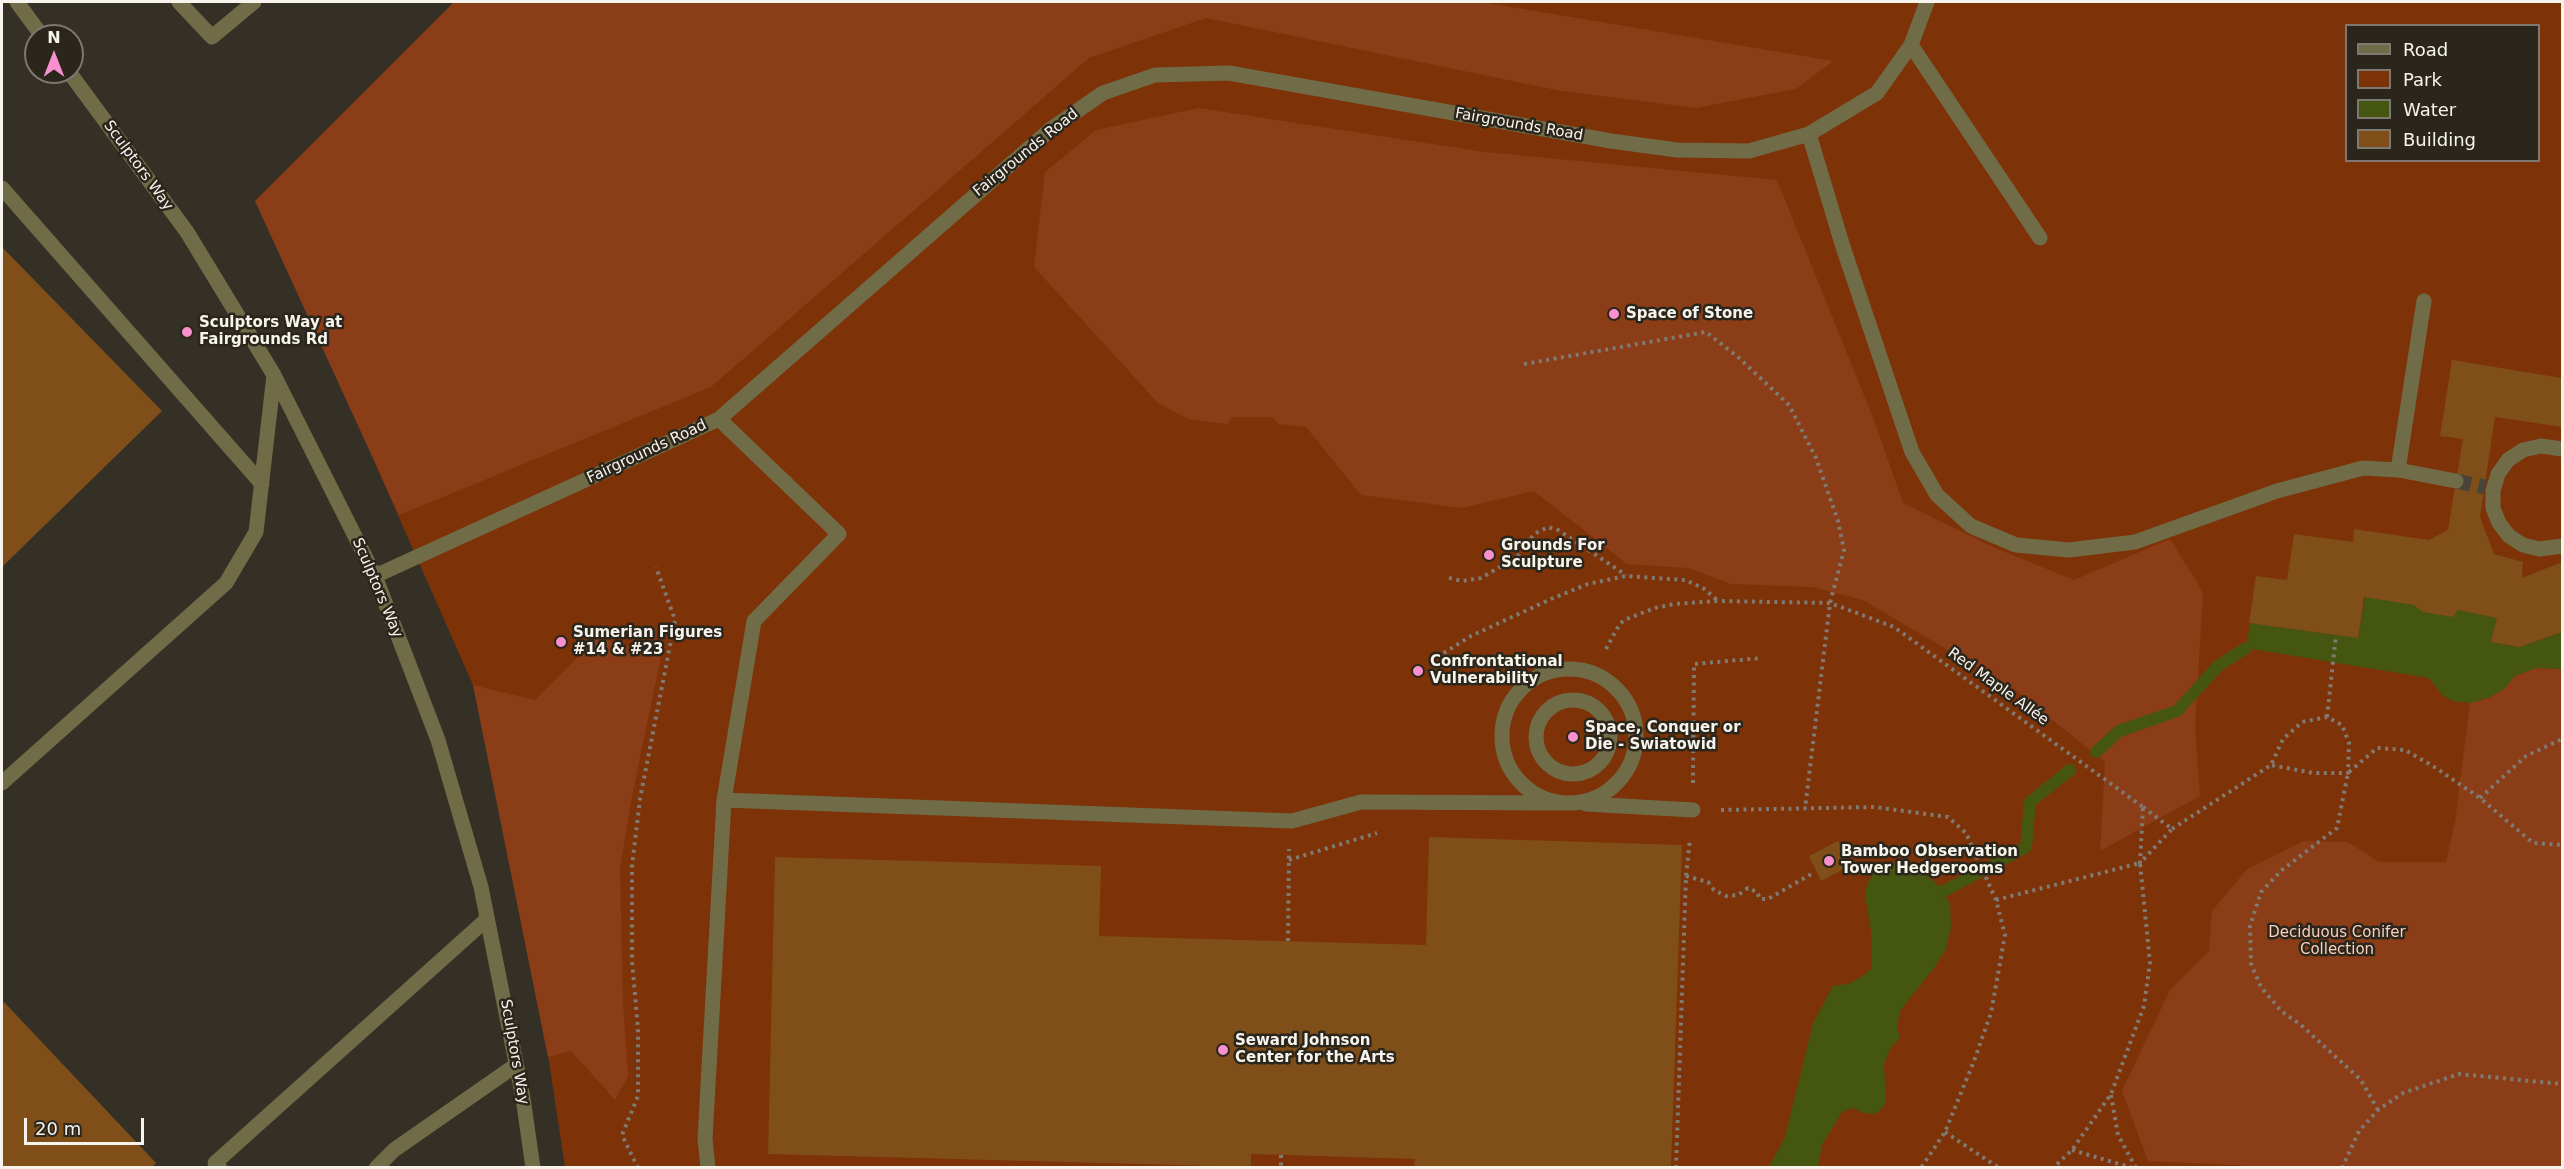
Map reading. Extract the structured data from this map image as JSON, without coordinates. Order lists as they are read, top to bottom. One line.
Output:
{"streets":{"street":["Fairgrounds Road","Sculptors Way"],"path":["Red Maple Allée"]},"crossings":[["Fairgrounds Road","Sculptors Way"]],"parks":["Deciduous Conifer Collection"],"places":["Space of Stone","Sculptors Way at Fairgrounds Rd","Grounds For Sculpture","Sumerian Figures #14 & #23","Confrontational Vulnerability","Space, Conquer or Die - Swiatowid","Bamboo Observation Tower Hedgerooms","Seward Johnson Center for the Arts"],"legend":["Road","Park","Water","Building"],"scale_bar":"20 m","north":"top"}
